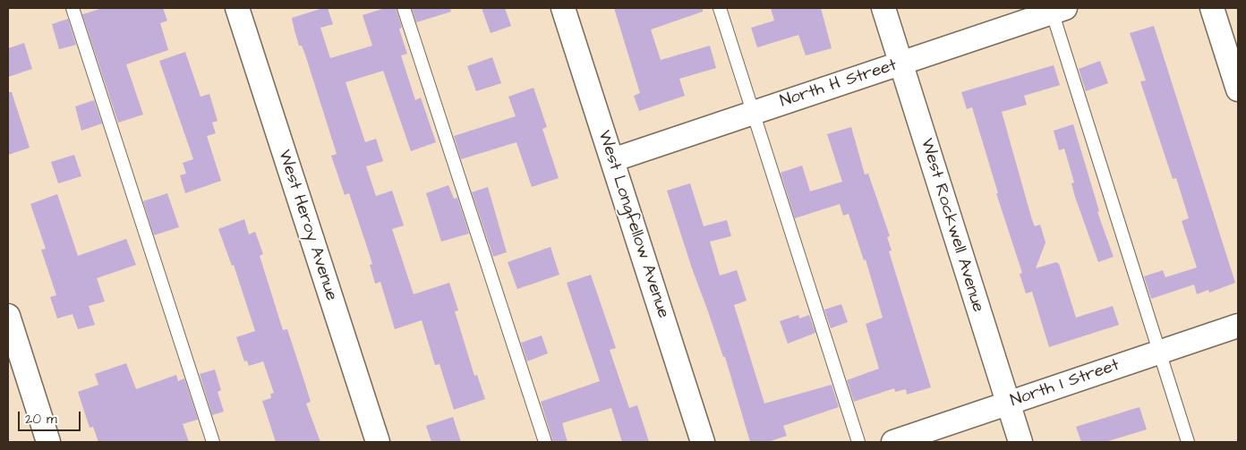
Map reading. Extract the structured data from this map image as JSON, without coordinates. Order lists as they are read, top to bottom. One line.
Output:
{"streets":{"street":["North H Street","West Longfellow Avenue","West Heroy Avenue","West Rockwell Avenue","North I Street"]},"crossings":[["North H Street","West Longfellow Avenue"],["North H Street","West Rockwell Avenue"],["West Rockwell Avenue","North I Street"]],"scale_bar":"20 m"}
